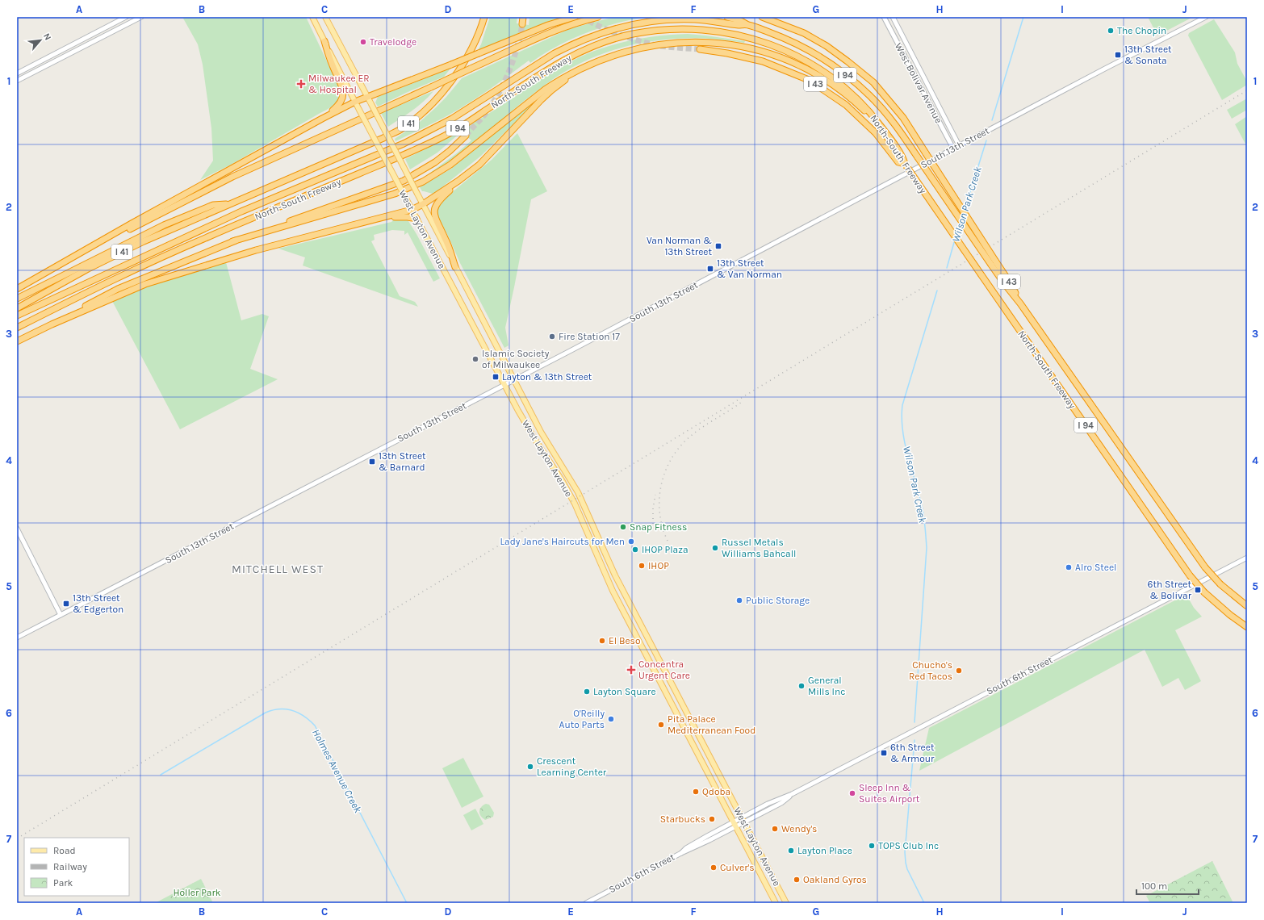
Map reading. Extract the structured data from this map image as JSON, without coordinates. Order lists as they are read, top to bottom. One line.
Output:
{"streets":{"highway":["I 94","North-South Freeway","I 43","I 41"],"main road":["West Layton Avenue"],"street":["West Bolivar Avenue","South 13th Street","South 6th Street"]},"crossings":[["North-South Freeway","I 43"],["West Bolivar Avenue","South 13th Street"],["South 13th Street","West Layton Avenue"],["West Layton Avenue","South 6th Street"]],"districts":["MITCHELL WEST"],"water":["Wilson Park Creek","Holmes Avenue Creek"],"parks":["Holler Park"],"places":{"other":["The Chopin","Travelodge","Fire Station 17","Islamic Society of Milwaukee","Snap Fitness","Lady Jane's Haircuts for Men","Russel Metals Williams Bahcall","IHOP Plaza","IHOP","Alro Steel","Public Storage","El Beso","Chucho's Red Tacos","General Mills Inc","Layton Square","O'Reilly Auto Parts","Pita Palace Mediterranean Food","Crescent Learning Center","Qdoba","Sleep Inn & Suites Airport","Starbucks","Wendy's","TOPS Club Inc","Layton Place","Culver's","Oakland Gyros"],"transit":["13th Street & Sonata","Van Norman & 13th Street","13th Street & Van Norman","Layton & 13th Street","13th Street & Barnard","6th Street & Bolivar","13th Street & Edgerton","6th Street & Armour"],"health":["Milwaukee ER & Hospital","Concentra Urgent Care"]},"legend":["Road","Railway","Park"],"scale_bar":"100 m","north":"top right","grid":{"columns":["A","B","C","D","E","F","G","H","I","J"],"rows":["1","2","3","4","5","6","7"]}}
